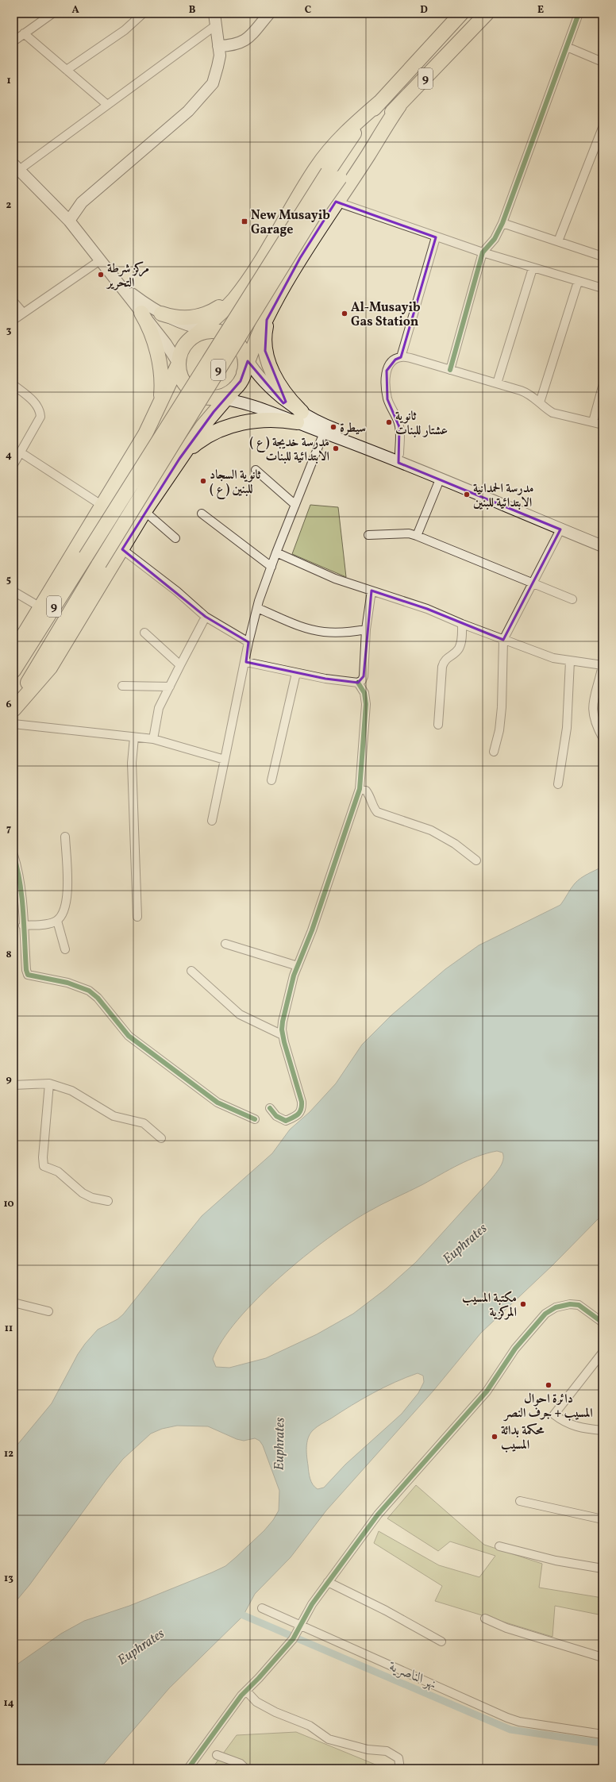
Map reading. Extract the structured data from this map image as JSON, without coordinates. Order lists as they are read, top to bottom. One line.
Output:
{"streets":{"highway":["9"]},"water":["Euphrates","نهر الناصرية"],"places":{"transit":["New Musayib Garage"],"other":["مركز شرطة التحرير","Al-Musayib Gas Station","ثانوية عشتار للبنات","سيطرة","مدرسة خديجة ( ع ) الابتدائية للبنات","ثانوية السجاد ( ع ) للبنين","مدرسة الحمدانية الابتدائية للبنين","مكتبة المسيب المركزية","دائرة احوال المسيب + جرف النصر","محكمة بدائة المسيب"]},"grid":{"columns":["A","B","C","D","E"],"rows":["1","2","3","4","5","6","7","8","9","10","11","12","13","14"]}}
